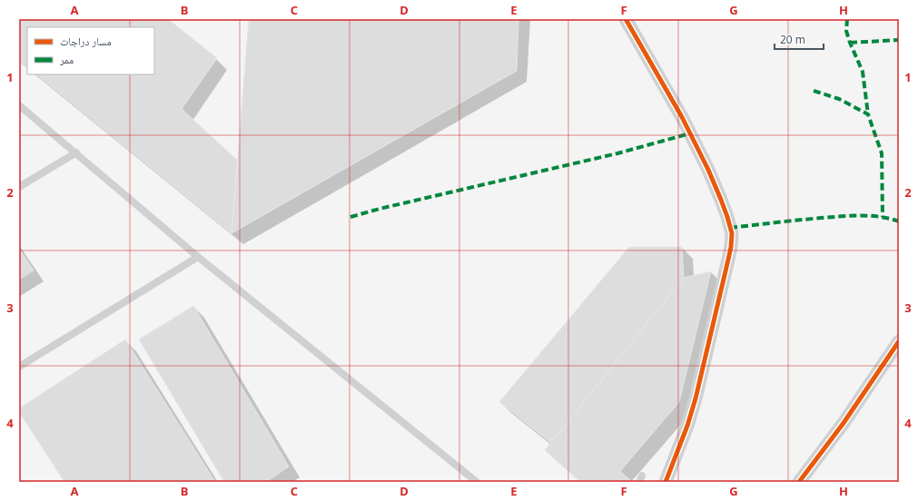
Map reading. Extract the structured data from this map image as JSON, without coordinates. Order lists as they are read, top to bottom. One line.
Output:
{"legend":["مسار دراجات","ممر"],"scale_bar":"20 m","grid":{"columns":["A","B","C","D","E","F","G","H"],"rows":["1","2","3","4"]}}
